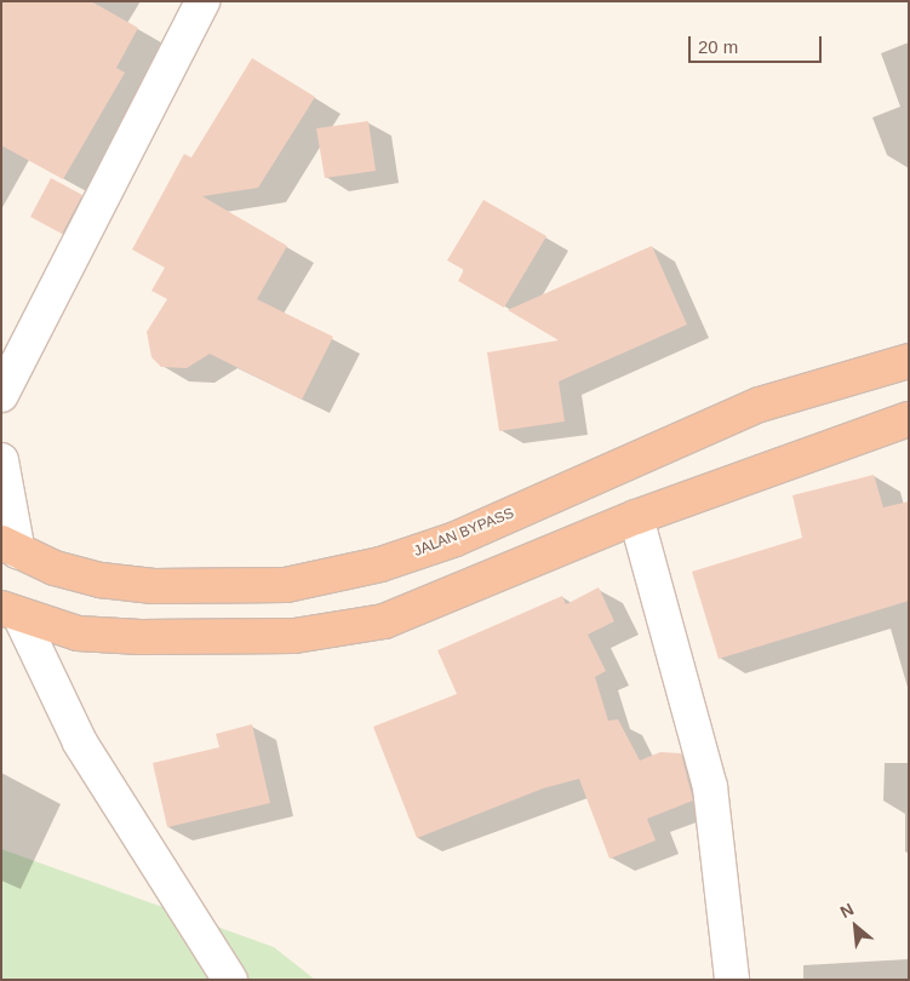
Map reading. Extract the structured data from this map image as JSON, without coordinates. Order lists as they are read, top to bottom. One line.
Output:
{"streets":{"highway":["JALAN BYPASS"]},"scale_bar":"20 m","north":"top left"}
